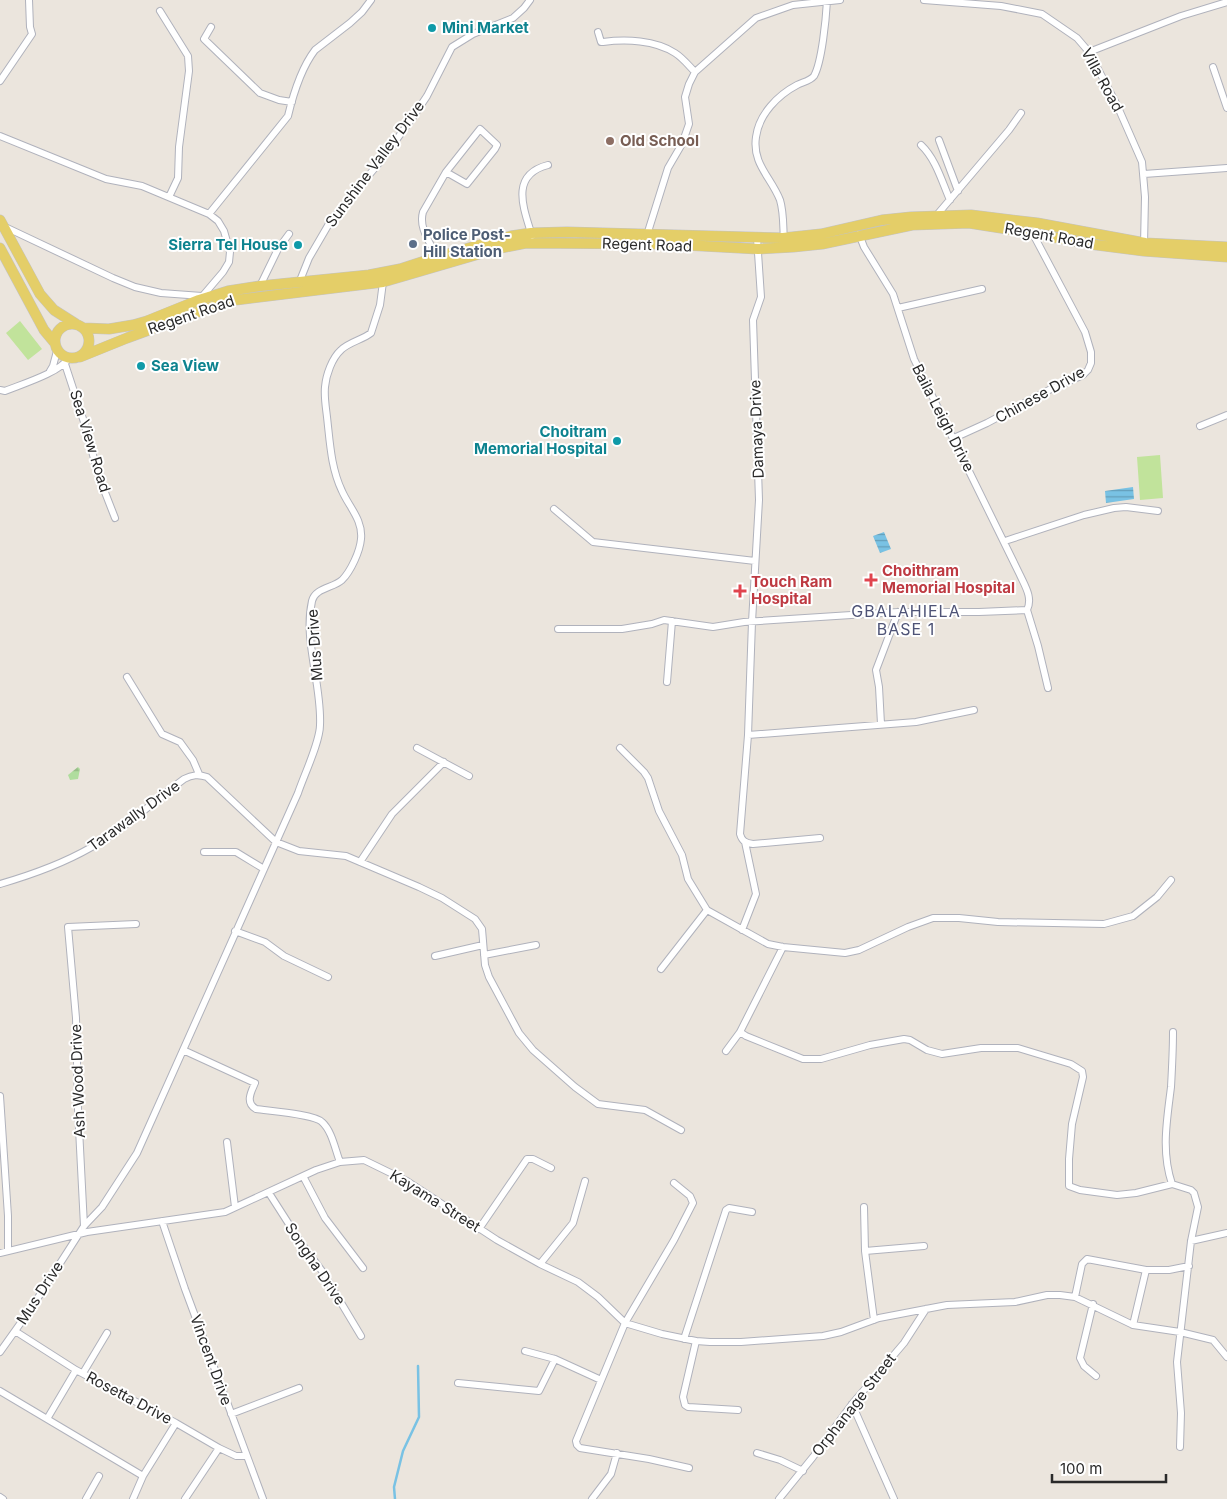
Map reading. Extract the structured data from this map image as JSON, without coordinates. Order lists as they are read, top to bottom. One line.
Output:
{"streets":{"main road":["Regent Road"],"street":["Villa Road","Sunshine Valley Drive","Chinese Drive","Baila Leigh Drive","Damaya Drive","Sea View Road","Mus Drive","Tarawally Drive","Ash Wood Drive","Kayama Street","Songha Drive","Vincent Drive","Rosetta Drive","Orphanage Street"]},"crossings":[["Villa Road","Regent Road"],["Sunshine Valley Drive","Regent Road"],["Regent Road","Chinese Drive"],["Regent Road","Baila Leigh Drive"],["Regent Road","Damaya Drive"],["Regent Road","Sea View Road"],["Regent Road","Mus Drive"],["Chinese Drive","Baila Leigh Drive"],["Mus Drive","Kayama Street"],["Mus Drive","Rosetta Drive"],["Kayama Street","Songha Drive"],["Kayama Street","Vincent Drive"],["Vincent Drive","Rosetta Drive"]],"districts":["GBALAHIELA BASE 1"],"places":{"other":["Mini Market","Old School","Police Post- Hill Station","Sierra Tel House","Sea View","Choitram Memorial Hospital"],"health":["Choithram Memorial Hospital","Touch Ram Hospital"]},"scale_bar":"100 m"}
